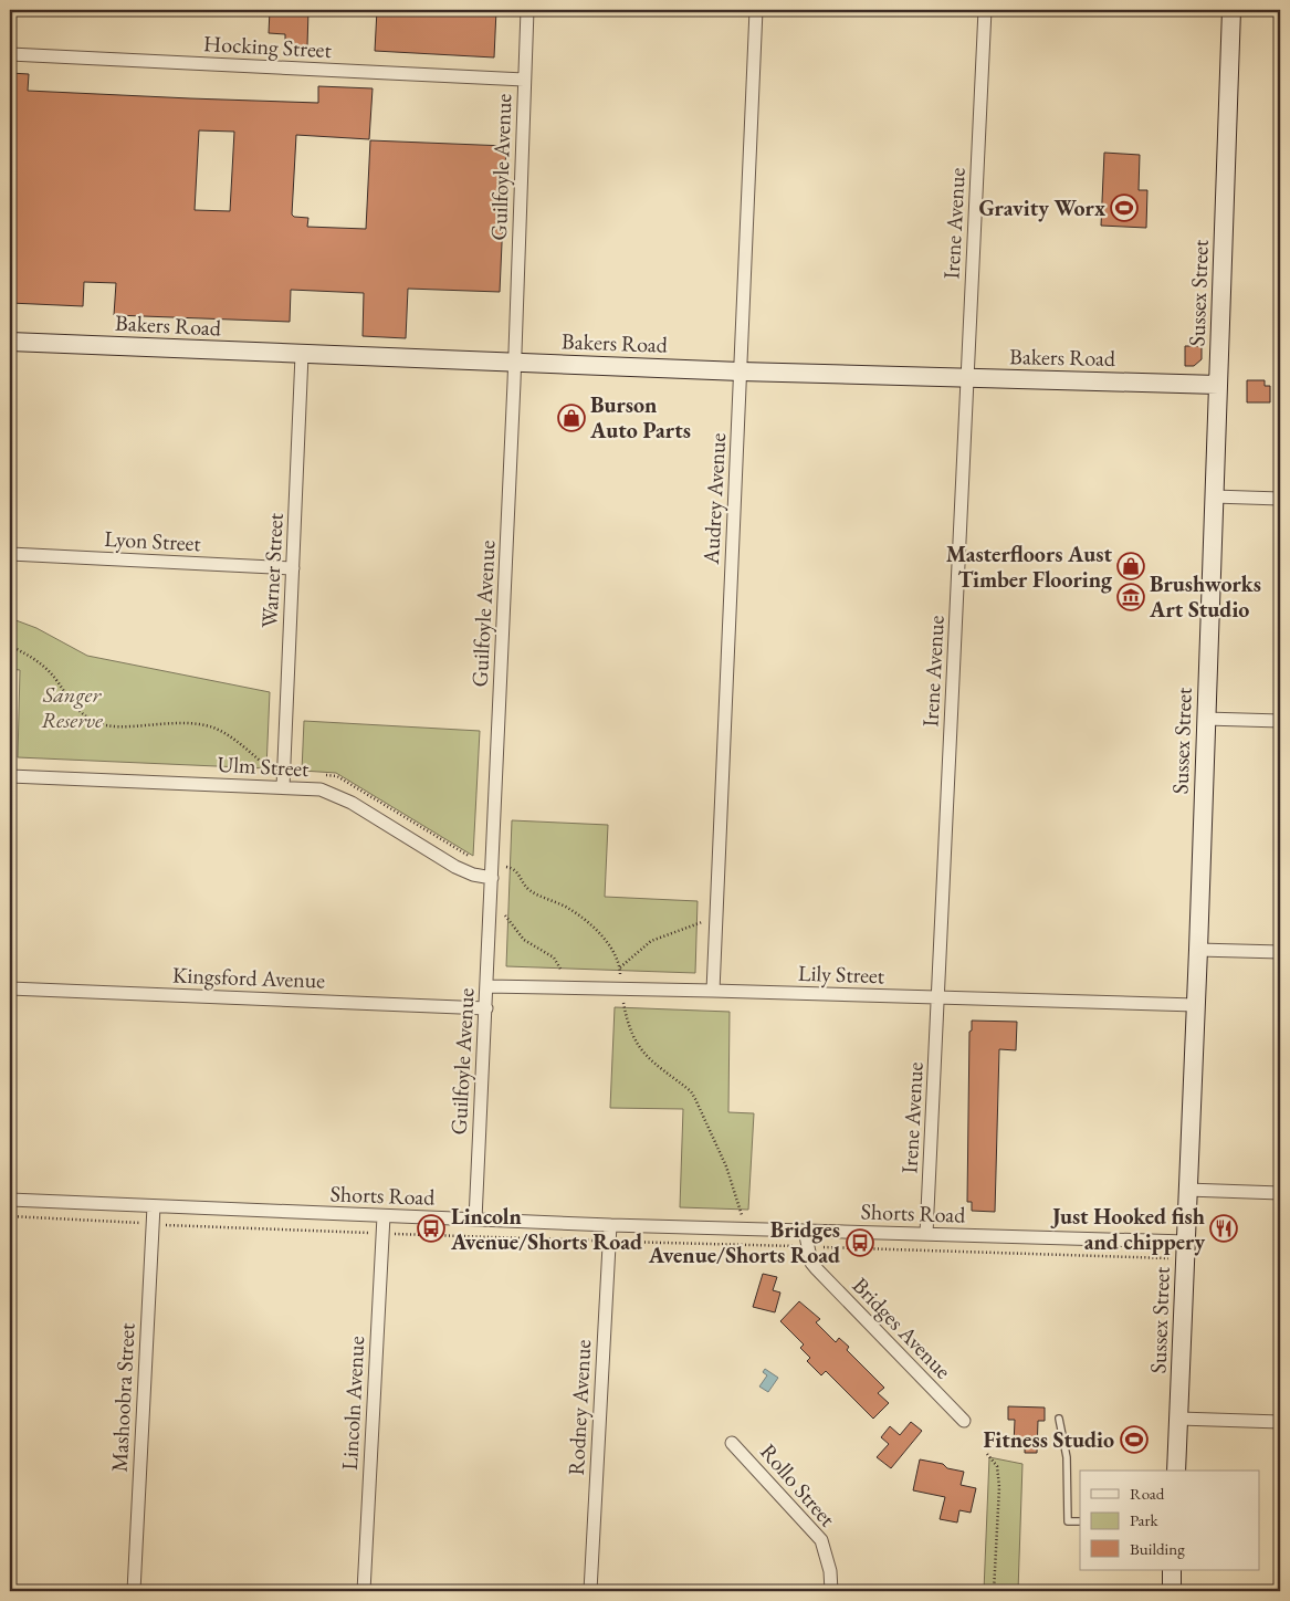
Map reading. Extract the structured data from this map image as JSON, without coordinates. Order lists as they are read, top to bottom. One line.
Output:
{"streets":{"street":["Hocking Street","Guilfoyle Avenue","Irene Avenue","Sussex Street","Bakers Road","Audrey Avenue","Lyon Street","Warner Street","Ulm Street","Lily Street","Kingsford Avenue","Shorts Road","Bridges Avenue","Mashoobra Street","Lincoln Avenue","Rodney Avenue","Rollo Street"]},"crossings":[["Hocking Street","Guilfoyle Avenue"],["Guilfoyle Avenue","Bakers Road"],["Guilfoyle Avenue","Ulm Street"],["Guilfoyle Avenue","Lily Street"],["Guilfoyle Avenue","Kingsford Avenue"],["Guilfoyle Avenue","Shorts Road"],["Irene Avenue","Bakers Road"],["Irene Avenue","Lily Street"],["Irene Avenue","Shorts Road"],["Sussex Street","Bakers Road"],["Sussex Street","Lily Street"],["Sussex Street","Shorts Road"],["Bakers Road","Audrey Avenue"],["Bakers Road","Warner Street"],["Audrey Avenue","Lily Street"],["Lyon Street","Warner Street"],["Warner Street","Ulm Street"],["Shorts Road","Bridges Avenue"],["Shorts Road","Mashoobra Street"],["Shorts Road","Lincoln Avenue"],["Shorts Road","Rodney Avenue"]],"parks":["Sanger Reserve"],"places":{"sports":["Gravity Worx","Fitness Studio"],"shop":["Burson Auto Parts","Masterfloors Aust Timber Flooring"],"museum":["Brushworks Art Studio"],"bus stop":["Lincoln Avenue/Shorts Road","Bridges Avenue/Shorts Road"],"restaurant":["Just Hooked fish and chippery"]},"legend":["Road","Park","Building"]}
